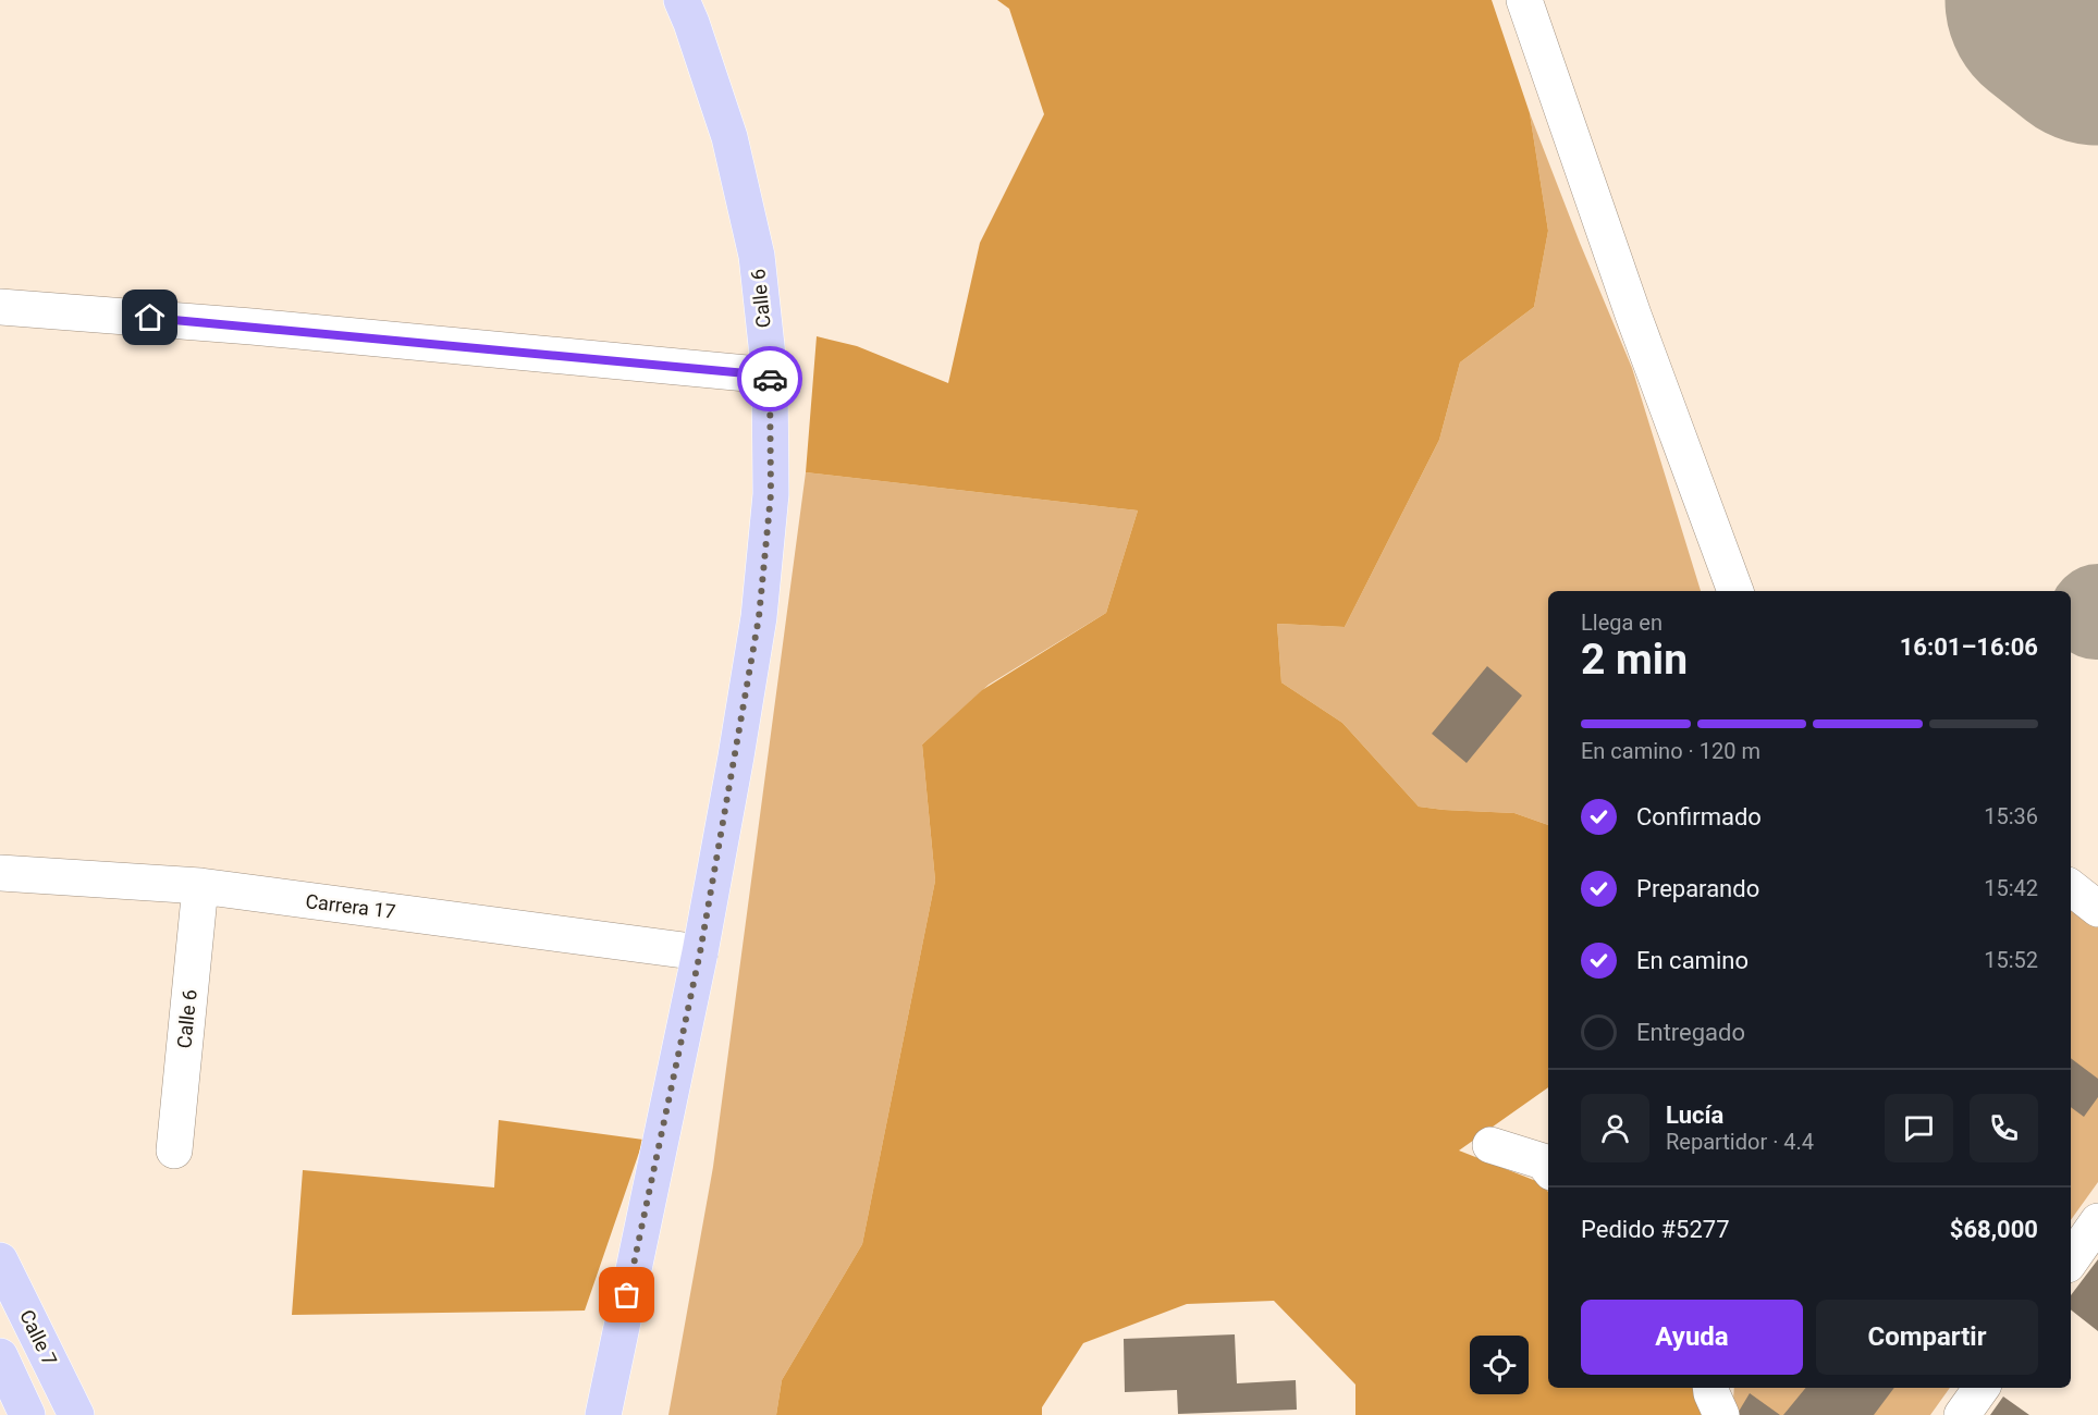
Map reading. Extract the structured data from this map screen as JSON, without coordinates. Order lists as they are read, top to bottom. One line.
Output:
{"streets":{"main road":["Calle 6","Calle 7"],"street":["Carrera 17"]},"crossings":[["Calle 6","Carrera 17"]],"page":{"heading":["2 min","Llega en","16:01–16:06"],"panel":["Lucía","Repartidor · 4.4","Pedido #5277","$68,000"],"bar":"En camino · 120 m","list":[["Confirmado","15:36"],["Preparando","15:42"],["En camino","15:52"],"Entregado"],"buttons":["Ayuda","Compartir"]}}
